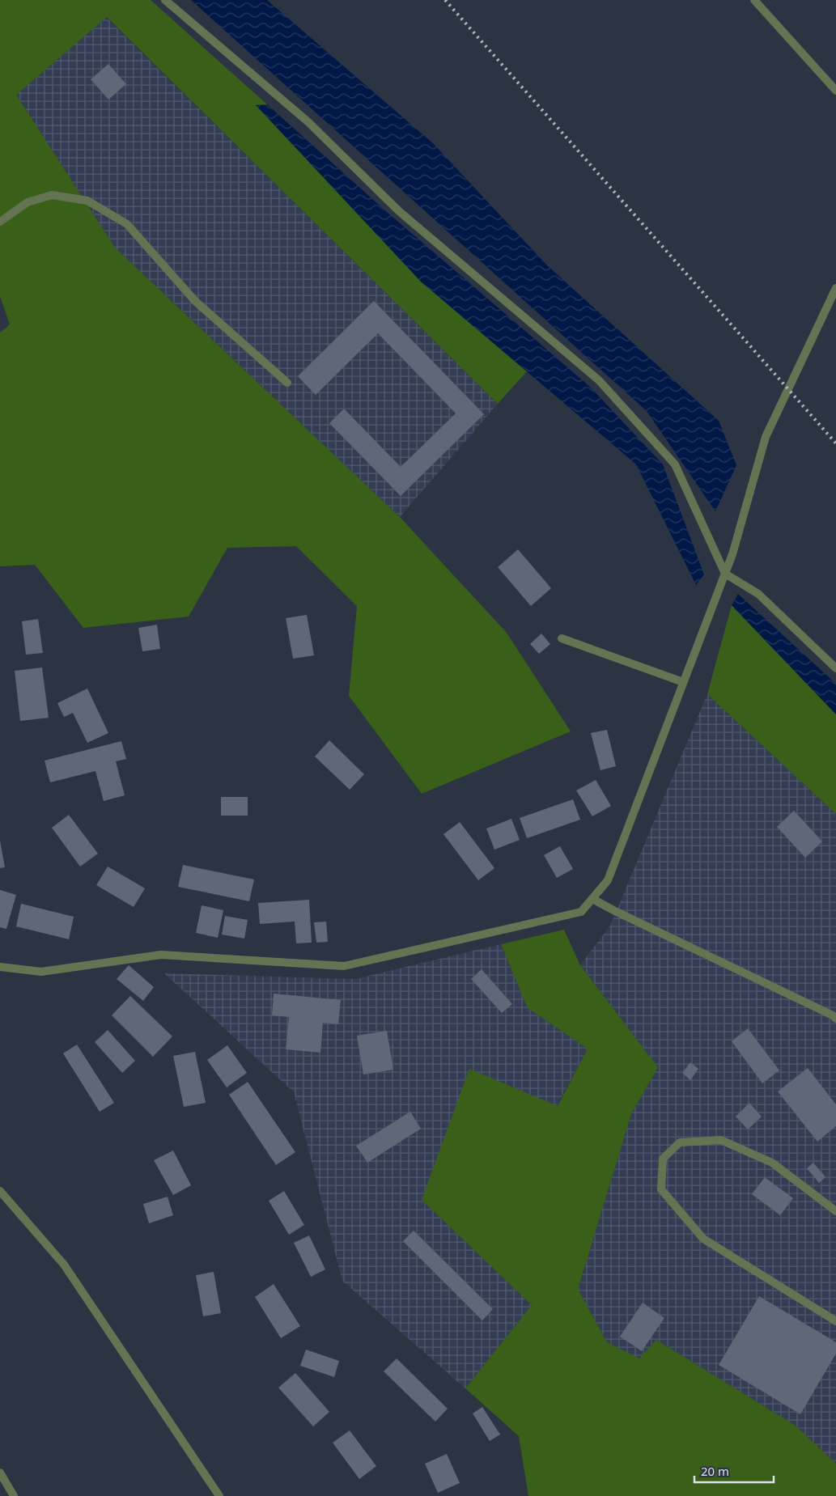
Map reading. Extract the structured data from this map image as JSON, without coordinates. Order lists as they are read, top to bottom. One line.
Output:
{"scale_bar":"20 m"}
